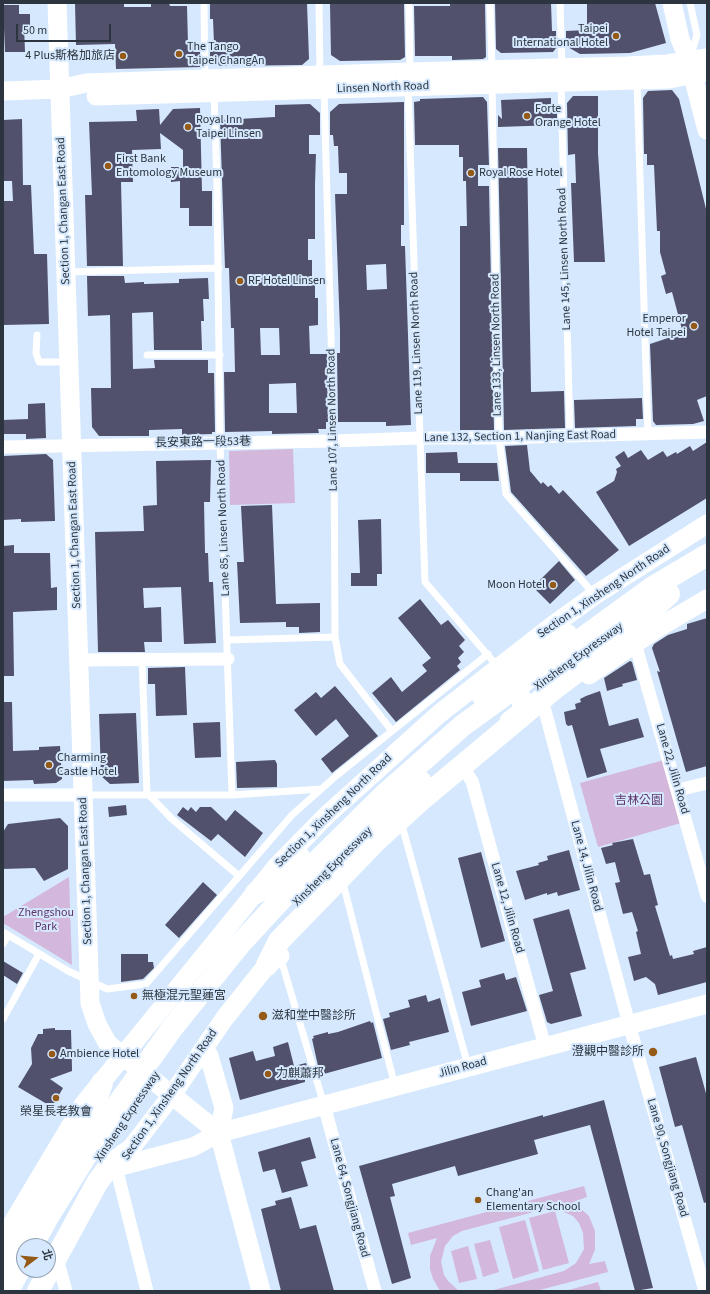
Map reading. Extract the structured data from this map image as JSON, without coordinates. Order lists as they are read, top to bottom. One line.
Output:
{"streets":{"highway":["Xinsheng Expressway"],"street":["Linsen North Road","Section 1, Changan East Road","Lane 132, Section 1, Nanjing East Road","長安東路一段53巷","Section 1, Xinsheng North Road","Lane 22, Jilin Road","Lane 14, Jilin Road","Lane 12, Jilin Road","Jilin Road","Lane 90, Songjiang Road","Lane 64, Songjiang Road"],"lane":["Lane 145, Linsen North Road","Lane 119, Linsen North Road","Lane 133, Linsen North Road","Lane 107, Linsen North Road","Lane 85, Linsen North Road"]},"crossings":[["Linsen North Road","Section 1, Changan East Road"],["Linsen North Road","Lane 145, Linsen North Road"],["Linsen North Road","Lane 119, Linsen North Road"],["Linsen North Road","Lane 133, Linsen North Road"],["Linsen North Road","Lane 107, Linsen North Road"],["Linsen North Road","Lane 85, Linsen North Road"],["Section 1, Changan East Road","長安東路一段53巷"],["Section 1, Changan East Road","Section 1, Xinsheng North Road"],["Section 1, Changan East Road","Jilin Road"],["Lane 145, Linsen North Road","Lane 132, Section 1, Nanjing East Road"],["Lane 119, Linsen North Road","Lane 132, Section 1, Nanjing East Road"],["Lane 119, Linsen North Road","Section 1, Xinsheng North Road"],["Lane 133, Linsen North Road","Lane 132, Section 1, Nanjing East Road"],["Lane 133, Linsen North Road","Section 1, Xinsheng North Road"],["Lane 107, Linsen North Road","Lane 132, Section 1, Nanjing East Road"],["Lane 107, Linsen North Road","長安東路一段53巷"],["Lane 132, Section 1, Nanjing East Road","長安東路一段53巷"],["長安東路一段53巷","Lane 85, Linsen North Road"],["Section 1, Xinsheng North Road","Lane 22, Jilin Road"],["Section 1, Xinsheng North Road","Lane 14, Jilin Road"],["Section 1, Xinsheng North Road","Lane 12, Jilin Road"],["Section 1, Xinsheng North Road","Jilin Road"],["Lane 14, Jilin Road","Jilin Road"],["Lane 14, Jilin Road","Lane 90, Songjiang Road"],["Lane 12, Jilin Road","Jilin Road"],["Jilin Road","Lane 90, Songjiang Road"],["Jilin Road","Lane 64, Songjiang Road"]],"parks":["吉林公園","Zhengshou Park"],"places":["Taipei International Hotel","The Tango Taipei ChangAn","4 Plus斯格加旅店","Forte Orange Hotel","Royal Inn Taipei Linsen","First Bank Entomology Museum","Royal Rose Hotel","RF Hotel Linsen","Emperor Hotel Taipei","Moon Hotel","Charming Castle Hotel","無極混元聖蓮宮","滋和堂中醫診所","澄觀中醫診所","Ambience Hotel","力麒蕭邦","榮星長老教會","Chang'an Elementary School"],"scale_bar":"50 m","north":"right"}
